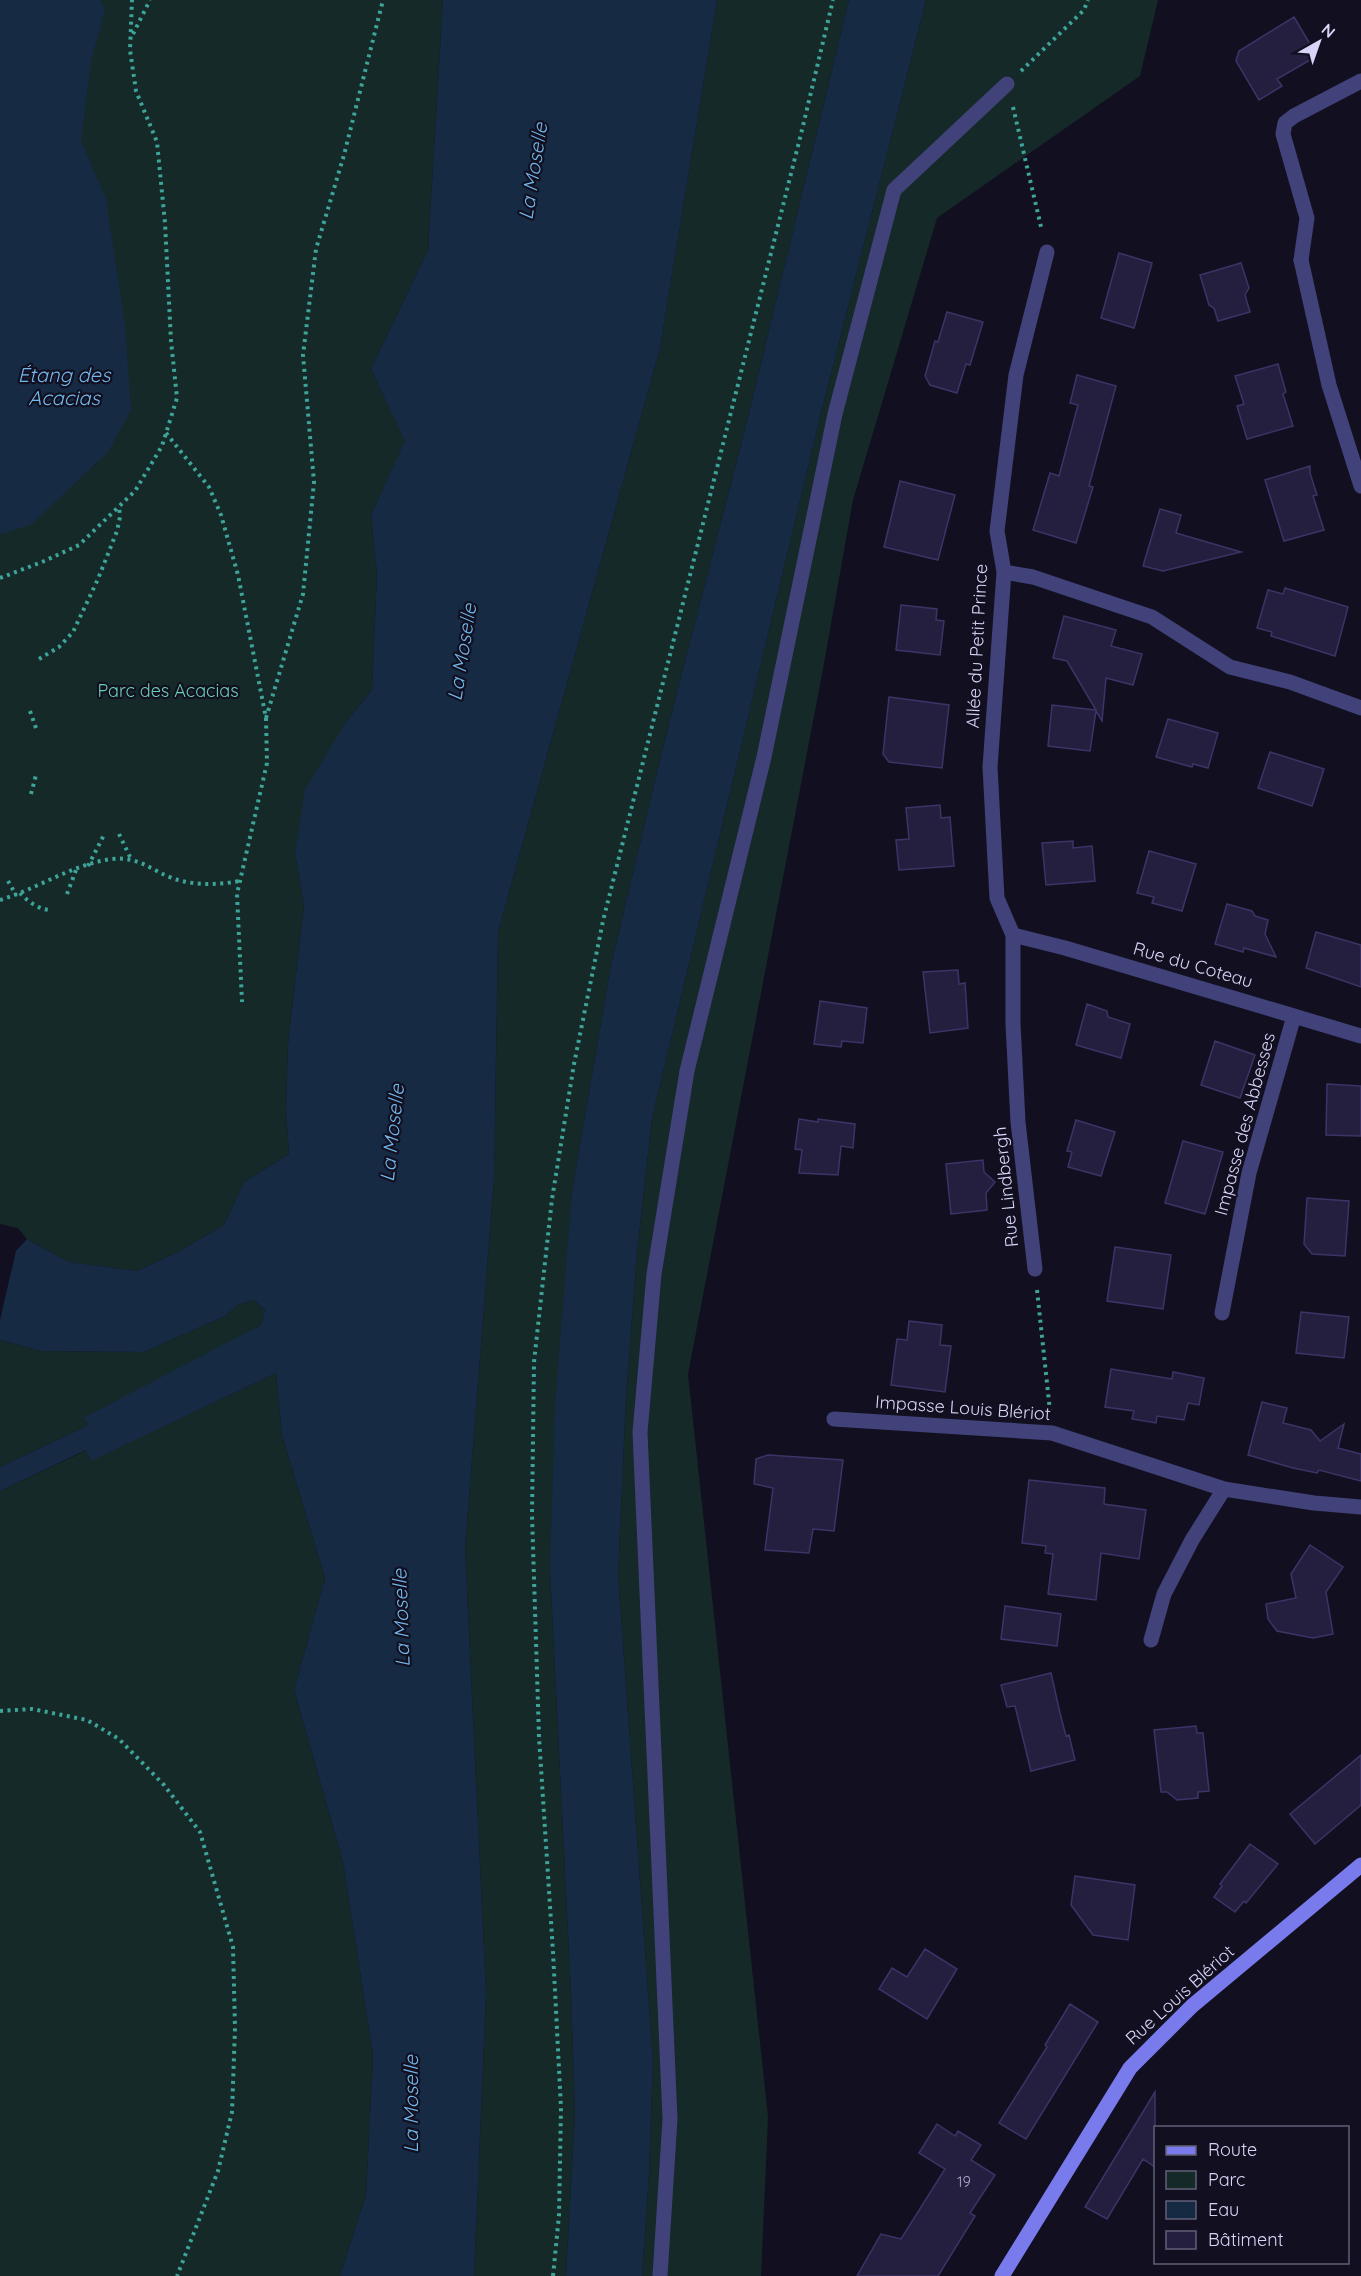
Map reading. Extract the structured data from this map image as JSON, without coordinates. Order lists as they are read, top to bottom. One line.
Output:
{"streets":{"street":["Allée du Petit Prince","Rue du Coteau","Impasse des Abbesses","Rue Lindbergh","Impasse Louis Blériot","Rue Louis Blériot"]},"crossings":[["Allée du Petit Prince","Rue du Coteau"],["Allée du Petit Prince","Rue Lindbergh"],["Rue du Coteau","Impasse des Abbesses"],["Rue du Coteau","Rue Lindbergh"],["Rue Lindbergh","Impasse Louis Blériot"]],"water":["La Moselle","Étang des Acacias"],"parks":["Parc des Acacias"],"house_numbers":["19"],"legend":["Route","Parc","Eau","Bâtiment"],"north":"top right"}
